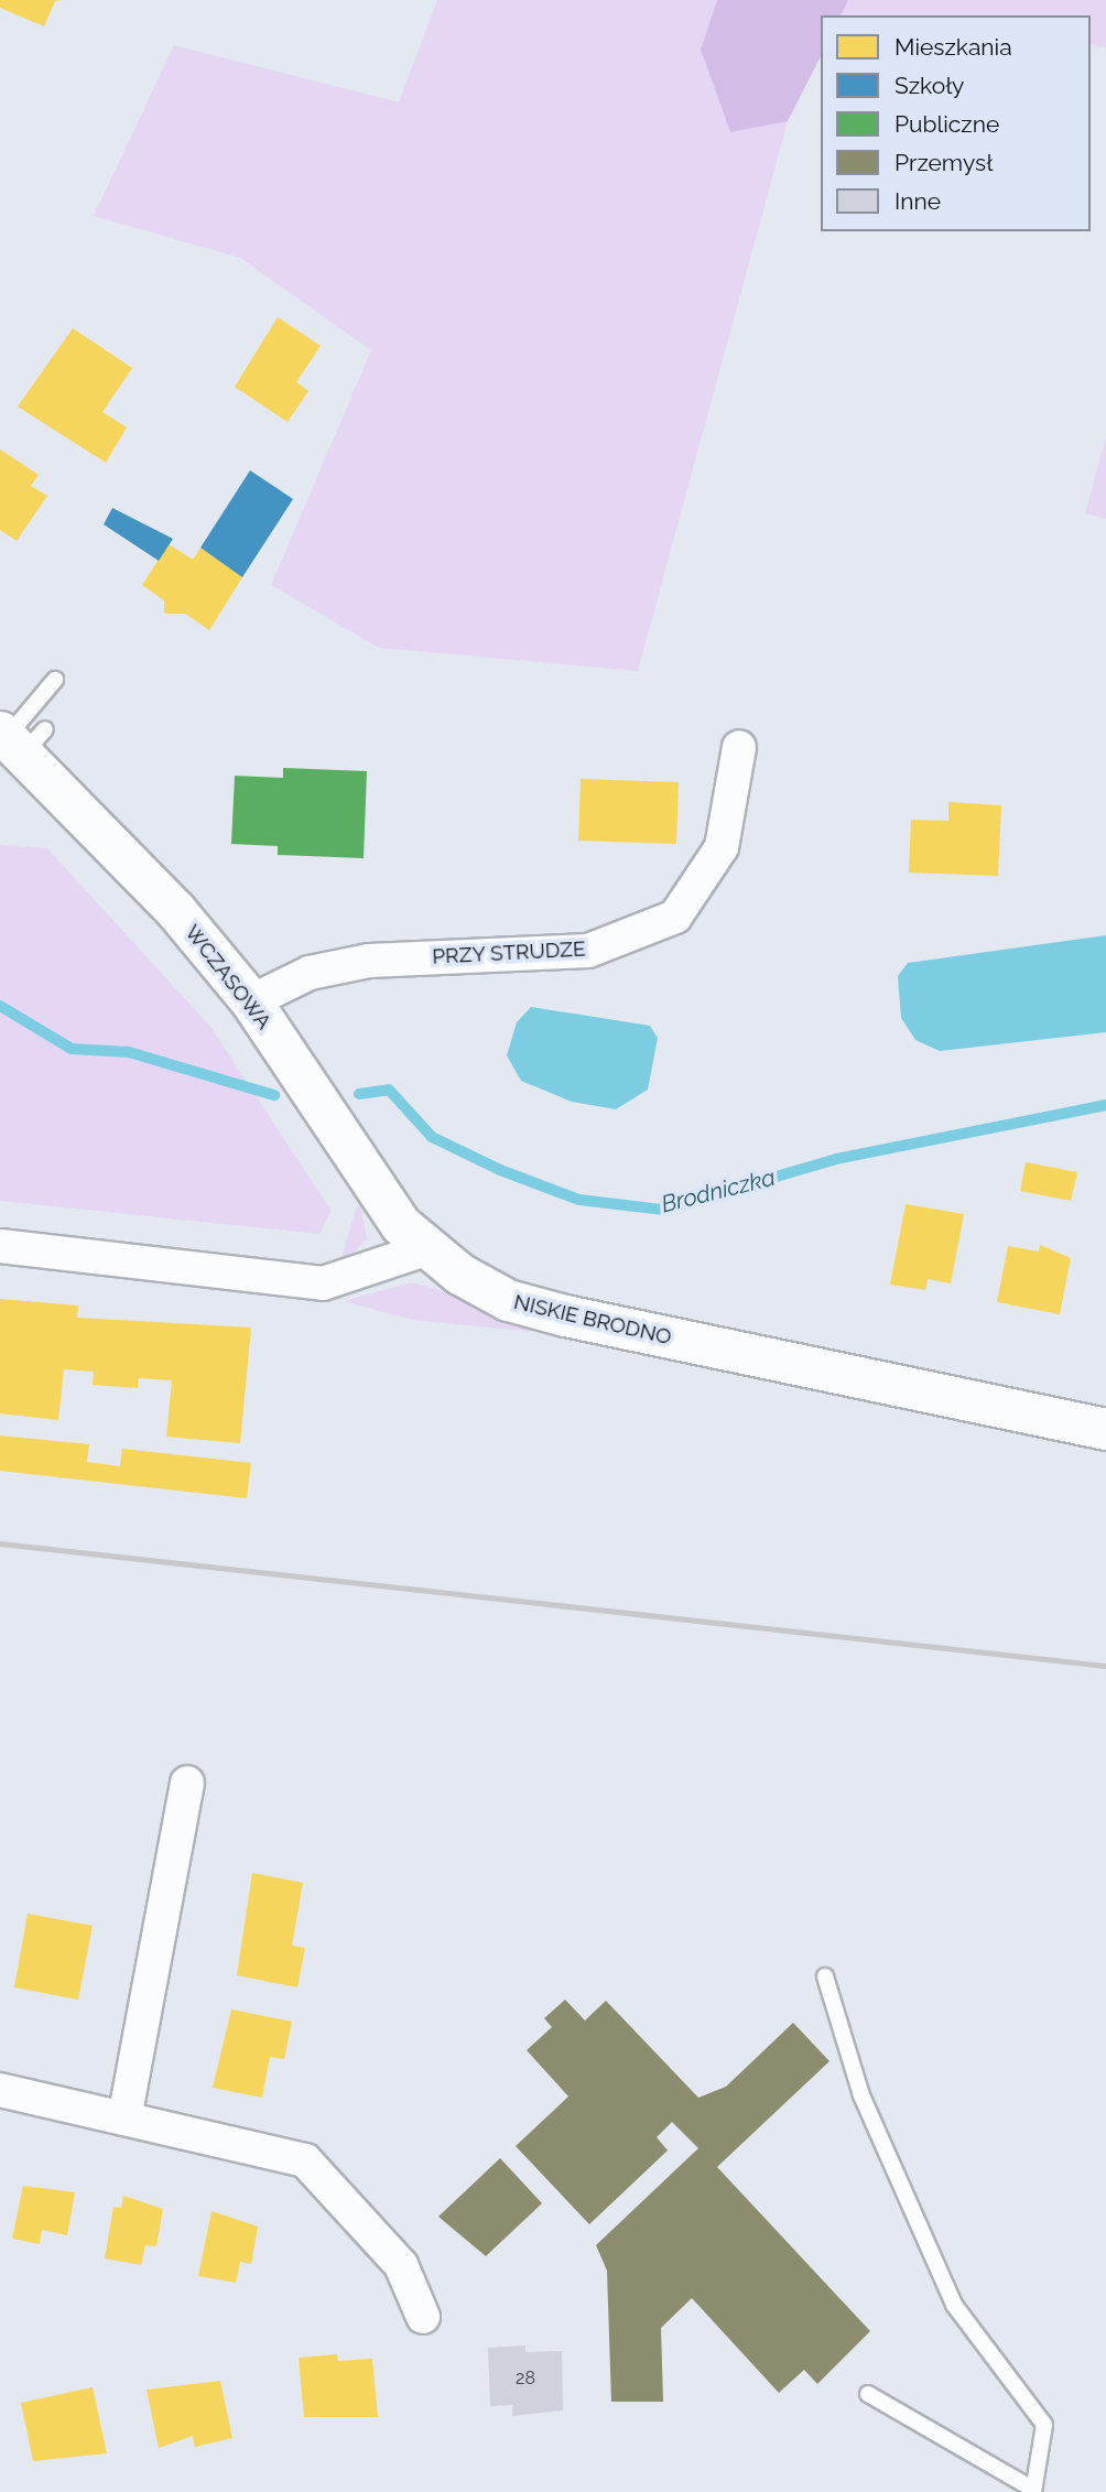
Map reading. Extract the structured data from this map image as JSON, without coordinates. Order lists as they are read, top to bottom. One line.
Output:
{"streets":{"street":["PRZY STRUDZE","WCZASOWA","NISKIE BRODNO"]},"crossings":[["PRZY STRUDZE","WCZASOWA"],["WCZASOWA","NISKIE BRODNO"]],"water":["Brodniczka"],"house_numbers":["28"],"legend":["Mieszkania","Szkoły","Publiczne","Przemysł","Inne"]}
